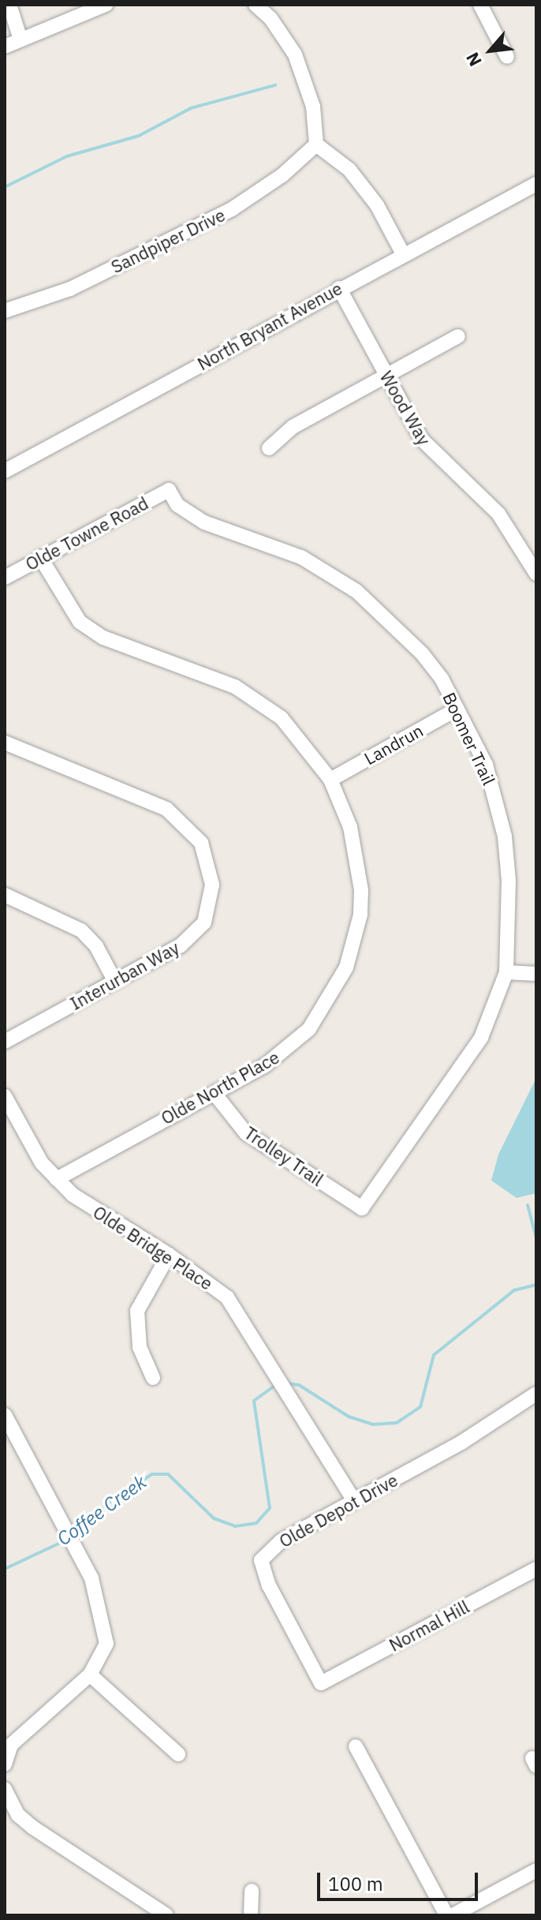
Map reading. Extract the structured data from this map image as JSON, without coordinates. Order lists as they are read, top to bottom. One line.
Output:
{"streets":{"street":["Sandpiper Drive","North Bryant Avenue","Wood Way","Olde Towne Road","Boomer Trail","Landrun","Interurban Way","Olde North Place","Trolley Trail","Olde Bridge Place","Olde Depot Drive","Normal Hill"]},"crossings":[["North Bryant Avenue","Wood Way"],["Olde Towne Road","Boomer Trail"],["Olde Towne Road","Olde North Place"],["Boomer Trail","Landrun"],["Boomer Trail","Trolley Trail"],["Landrun","Olde North Place"],["Olde North Place","Trolley Trail"],["Olde North Place","Olde Bridge Place"],["Olde Bridge Place","Olde Depot Drive"],["Olde Depot Drive","Normal Hill"]],"water":["Coffee Creek"],"scale_bar":"100 m","north":"bottom left"}
